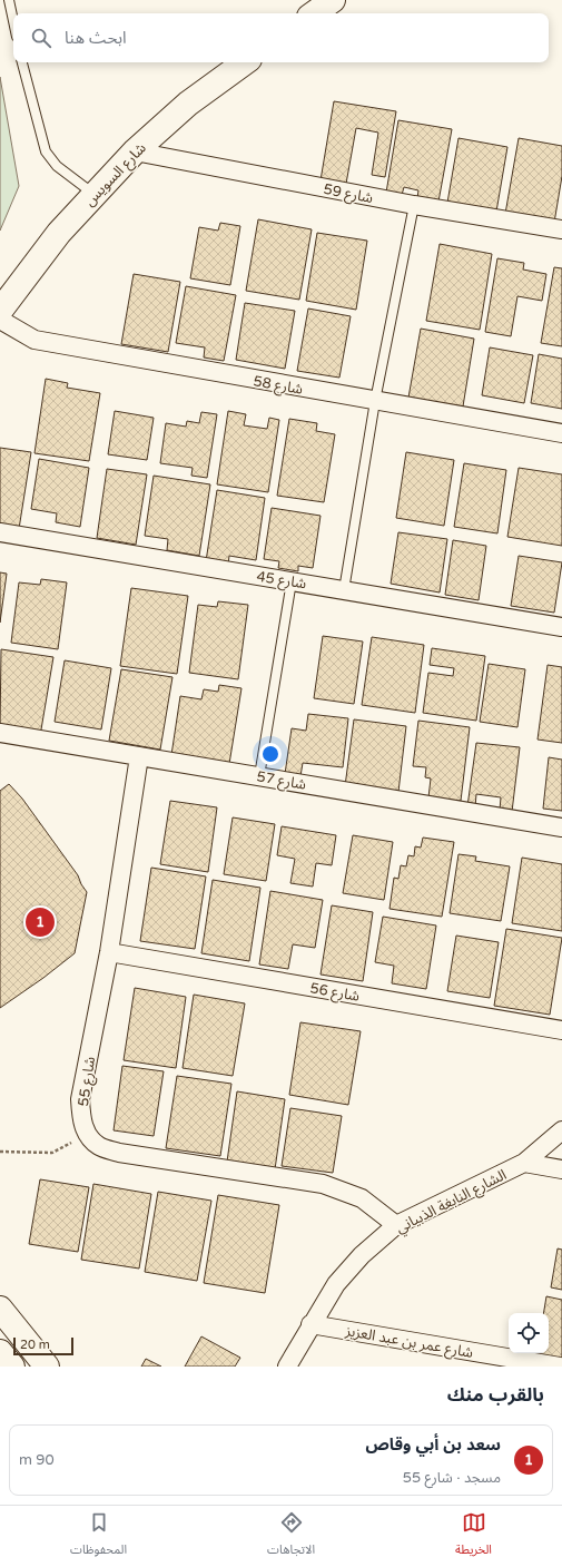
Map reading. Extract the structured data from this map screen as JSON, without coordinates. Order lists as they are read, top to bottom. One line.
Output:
{"streets":{"street":["شارع السويس","شارع 59","شارع 58","شارع 45","شارع 57","شارع 56","شارع 55","الشارع النابغة الذبياني","شارع عمر بن عبد العزيز"]},"crossings":[["شارع السويس","شارع 59"],["شارع 57","شارع 55"],["شارع 56","شارع 55"],["الشارع النابغة الذبياني","شارع عمر بن عبد العزيز"]],"scale_bar":"20 m","page":{"search":"ابحث هنا","pins":"1","scale":"20 m","heading":"بالقرب منك","list":[{"mark":"1","name":"سعد بن أبي وقاص","note":"مسجد · شارع 55","value":"90 m"}],"nav":["الخريطة","الاتجاهات","المحفوظات"]}}
